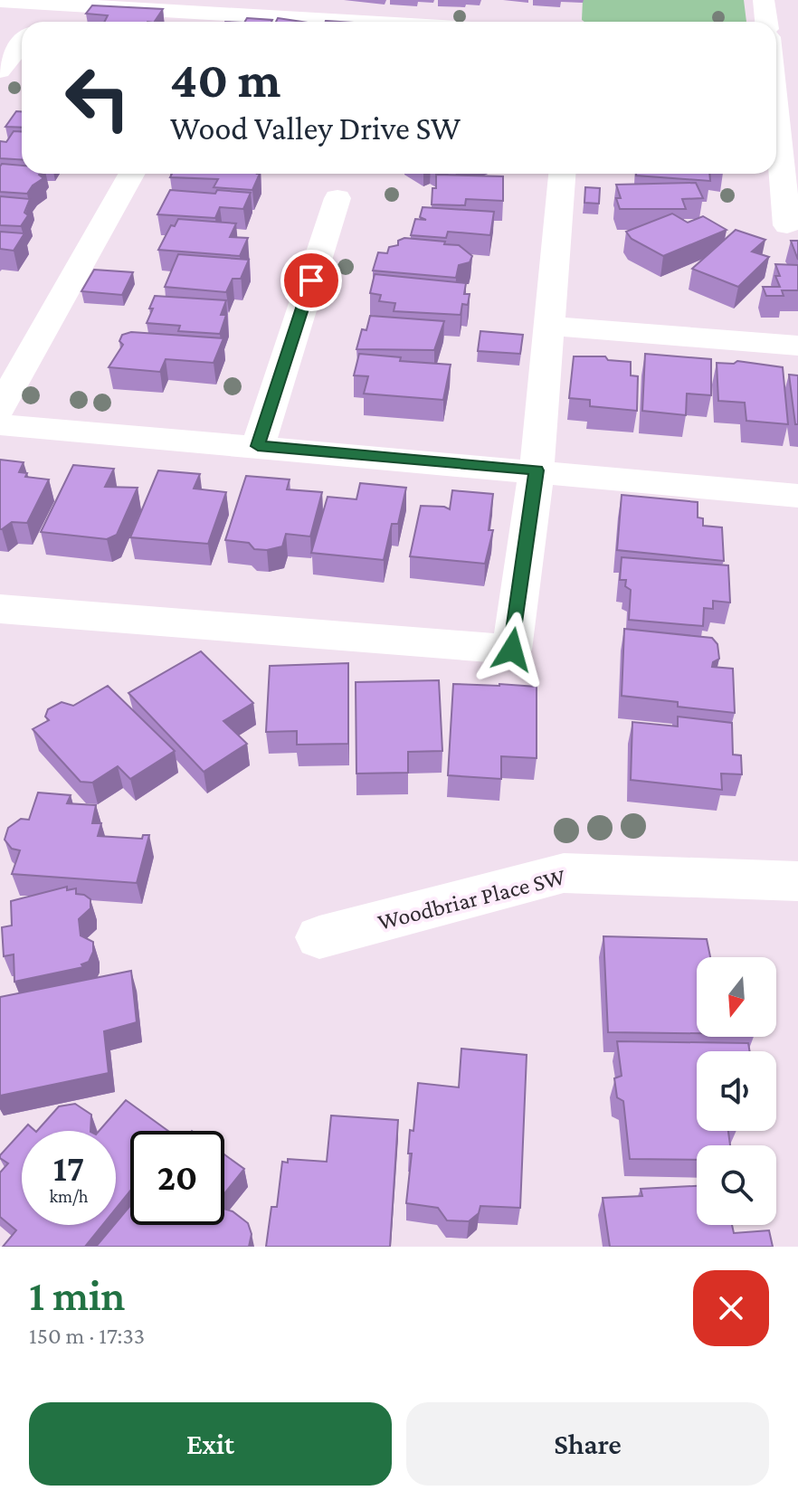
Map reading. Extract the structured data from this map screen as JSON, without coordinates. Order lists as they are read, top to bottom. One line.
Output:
{"streets":{"street":["Woodbriar Place SW"]},"north":"bottom","page":{"turn":["40 m","Wood Valley Drive SW"],"speed":"17 km/h","limit":"20","heading":["1 min","150 m · 17:33"],"buttons":["Exit","Share"]}}
